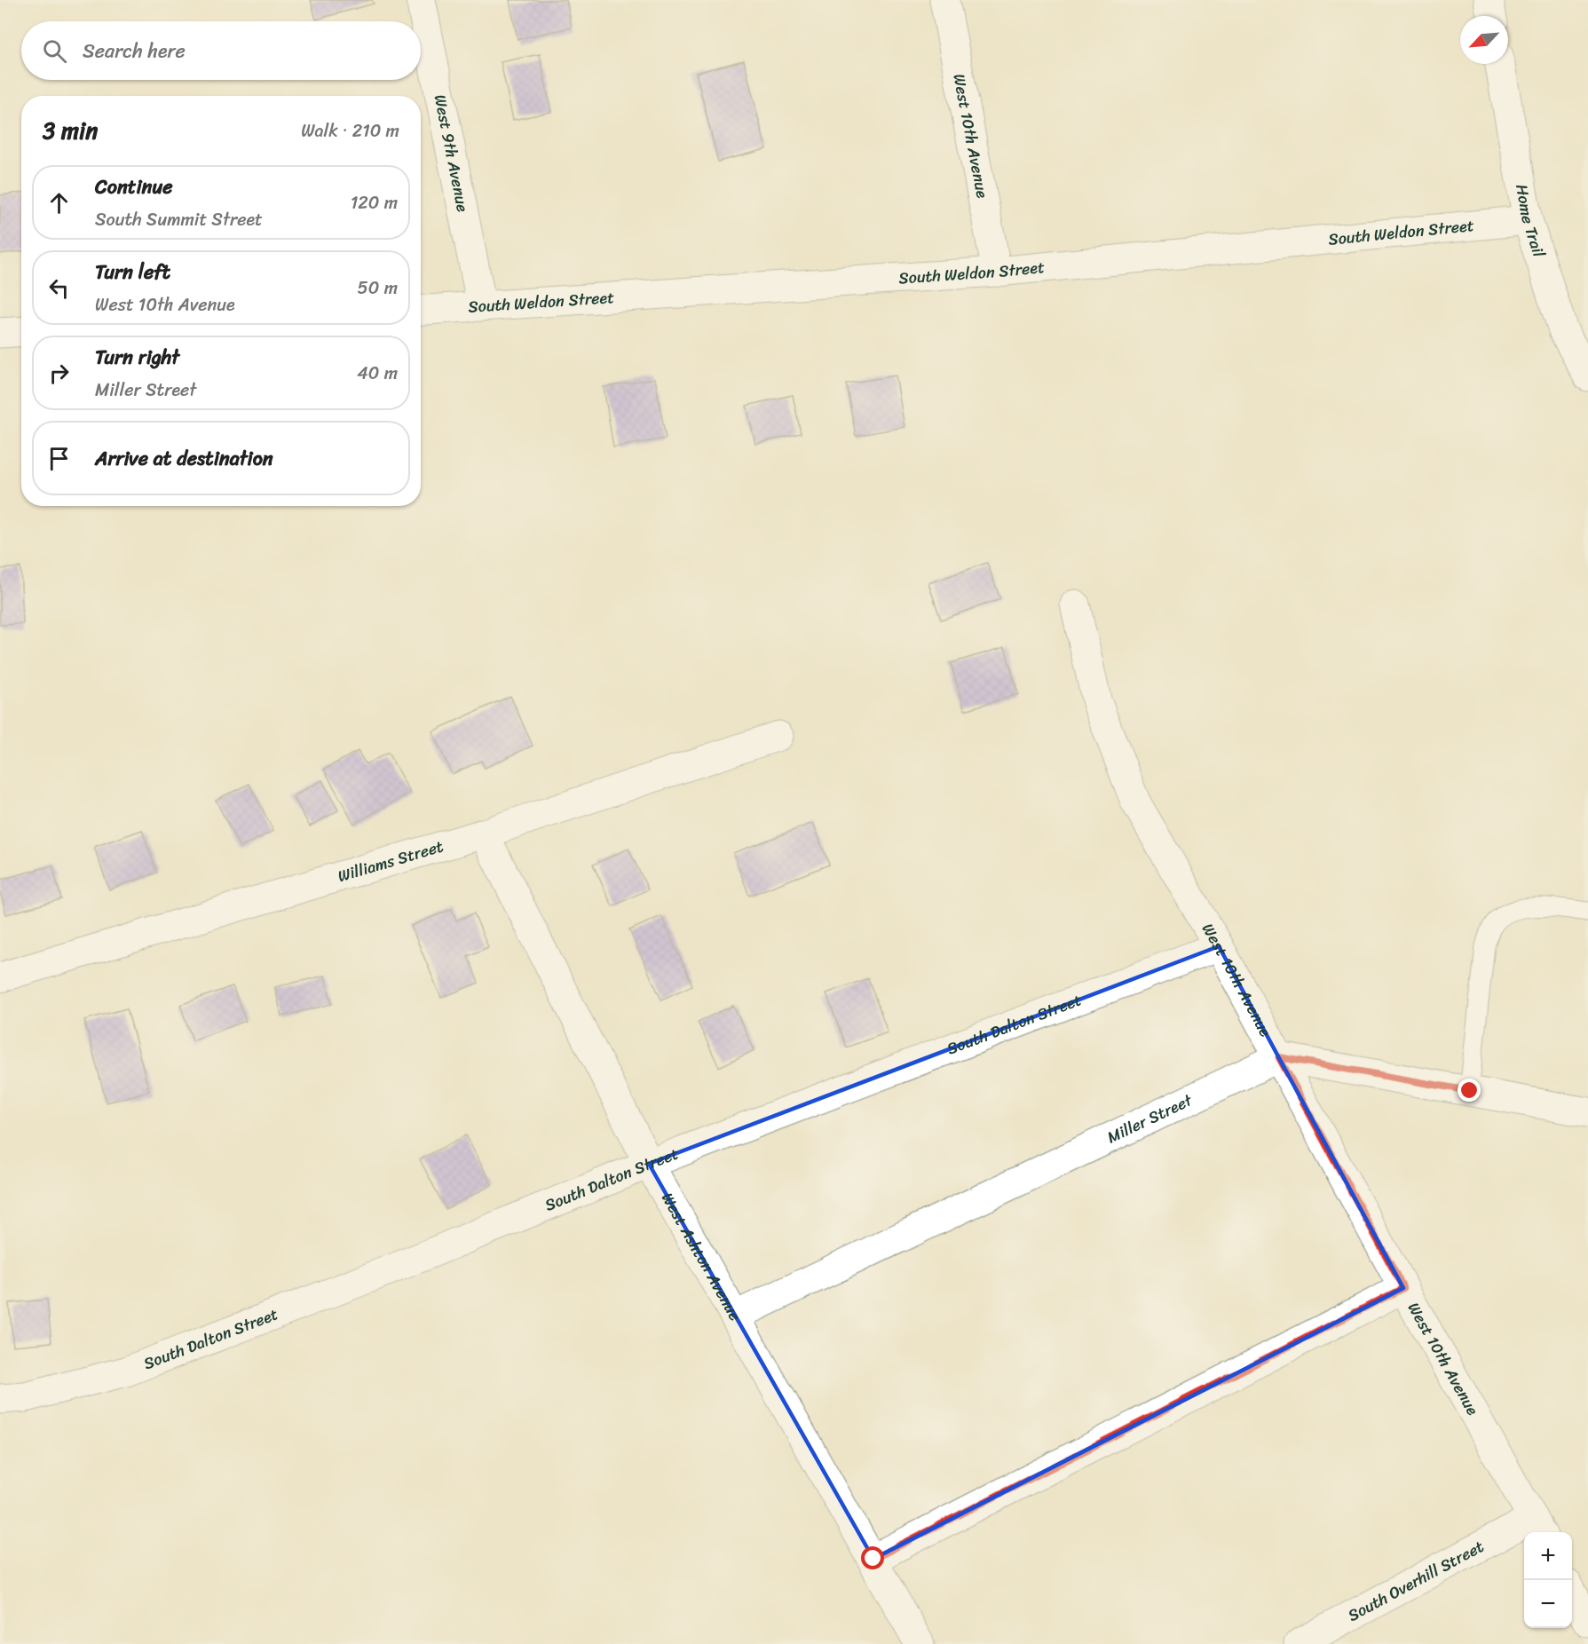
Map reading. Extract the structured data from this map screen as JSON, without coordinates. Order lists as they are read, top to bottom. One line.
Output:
{"streets":{"street":["West 10th Avenue","West 9th Avenue","Home Trail","South Weldon Street","Williams Street","South Dalton Street","Miller Street","West Ashton Avenue","South Overhill Street"]},"crossings":[["West 10th Avenue","South Weldon Street"],["West 10th Avenue","South Dalton Street"],["West 10th Avenue","Miller Street"],["West 10th Avenue","South Overhill Street"],["West 9th Avenue","South Weldon Street"],["Home Trail","South Weldon Street"],["Williams Street","West Ashton Avenue"],["South Dalton Street","West Ashton Avenue"],["Miller Street","West Ashton Avenue"]],"north":"bottom left","page":{"search":"Search here","heading":["3 min","Walk · 210 m"],"list":[["Continue","South Summit Street","120 m"],["Turn left","West 10th Avenue","50 m"],["Turn right","Miller Street","40 m"],"Arrive at destination"],"map_buttons":["+","−"]}}
